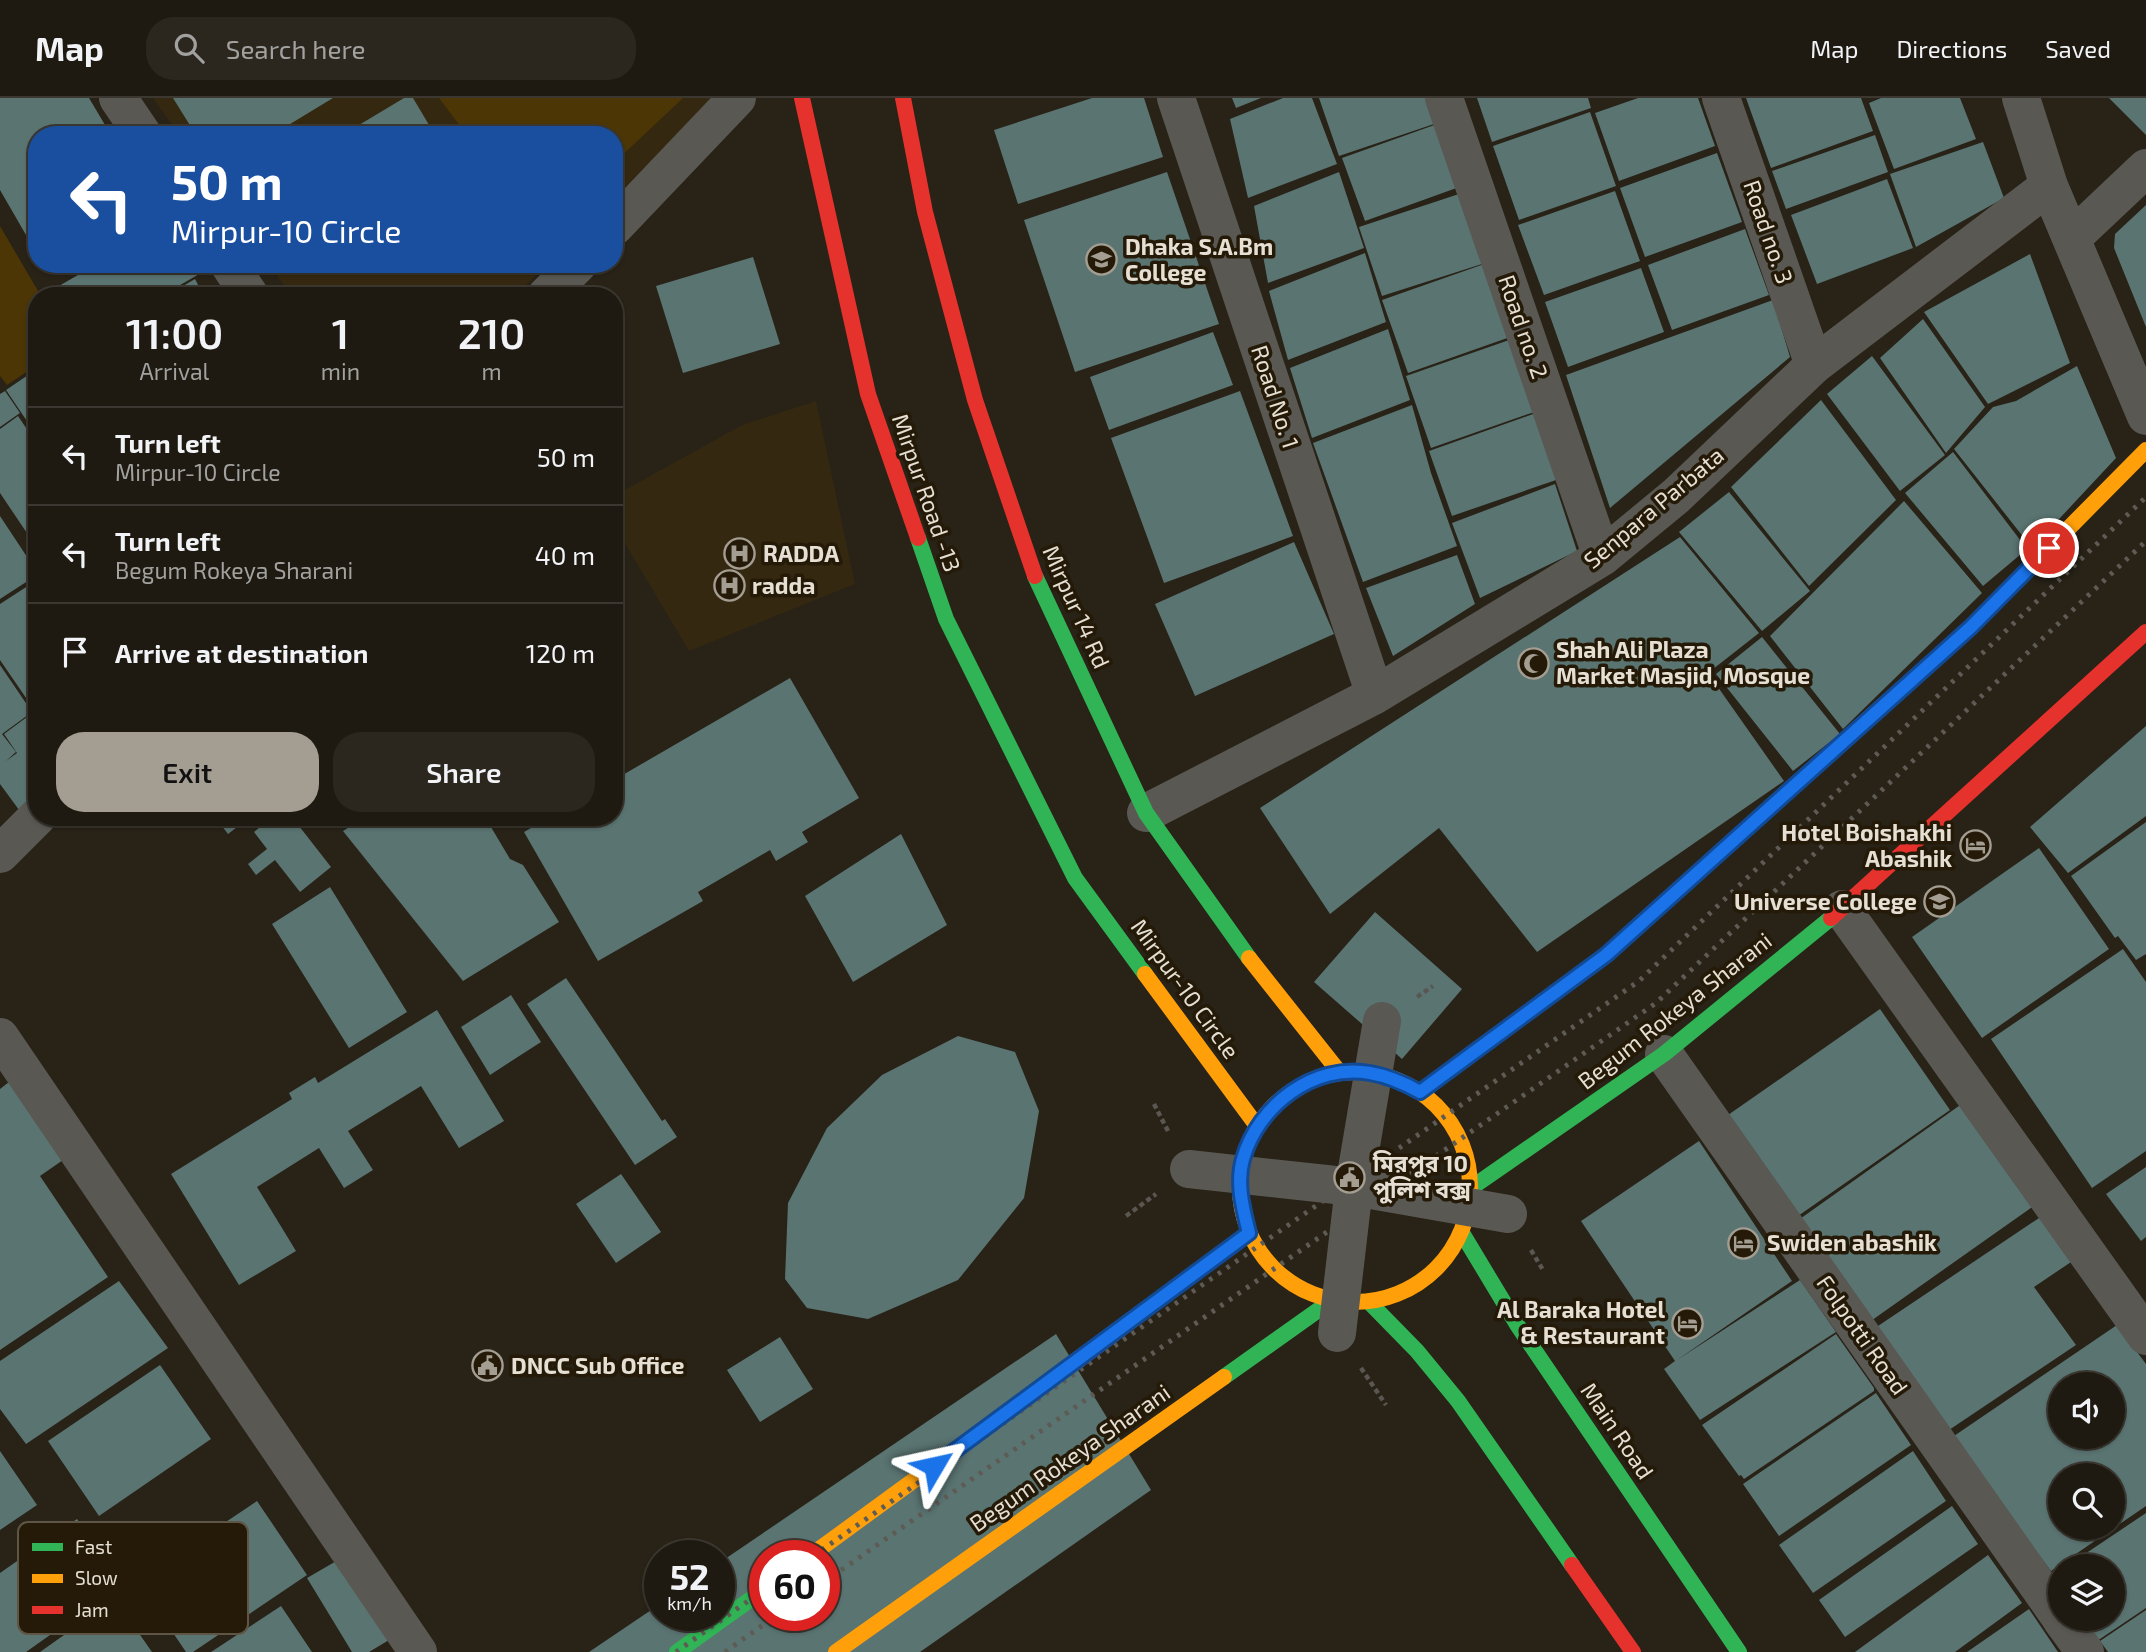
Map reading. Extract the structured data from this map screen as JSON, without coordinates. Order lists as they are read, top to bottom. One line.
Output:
{"streets":{"main road":["Mirpur Road -13","Mirpur 14 Rd","Mirpur-10 Circle","Begum Rokeya Sharani","Main Road"],"street":["Road no. 3","Road no. 2","Road No. 1","Senpara Parbata","Folpotti Road"]},"crossings":[["Road no. 3","Senpara Parbata"],["Road no. 2","Senpara Parbata"],["Road No. 1","Senpara Parbata"],["Mirpur Road -13","Mirpur-10 Circle"],["Senpara Parbata","Mirpur 14 Rd"],["Mirpur 14 Rd","Mirpur-10 Circle"],["Mirpur 14 Rd","Begum Rokeya Sharani"],["Mirpur 14 Rd","Main Road"],["Mirpur-10 Circle","Begum Rokeya Sharani"],["Mirpur-10 Circle","Main Road"],["Begum Rokeya Sharani","Folpotti Road"],["Begum Rokeya Sharani","Main Road"]],"places":{"school or university":["Dhaka S.A.Bm College","Universe College"],"hospital":["RADDA","radda"],"mosque":["Shah Ali Plaza Market Masjid, Mosque"],"hotel":["Hotel Boishakhi Abashik","Swiden abashik","Al Baraka Hotel & Restaurant"],"public building":["মিরপুর 10 পুলিশ বক্স","DNCC Sub Office"]},"legend":["Fast","Slow","Jam"],"page":{"header":"Map","search":"Search here","nav":["Map","Directions","Saved"],"turn":["50 m","Mirpur-10 Circle"],"eta":["11:00","Arrival","1","min","210","m"],"list":[{"name":"Turn left","note":"Mirpur-10 Circle","value":"50 m"},{"name":"Turn left","note":"Begum Rokeya Sharani","value":"40 m"},{"name":"Arrive at destination","value":"120 m"}],"buttons":["Exit","Share"],"speed":"52 km/h","limit":"60"}}
